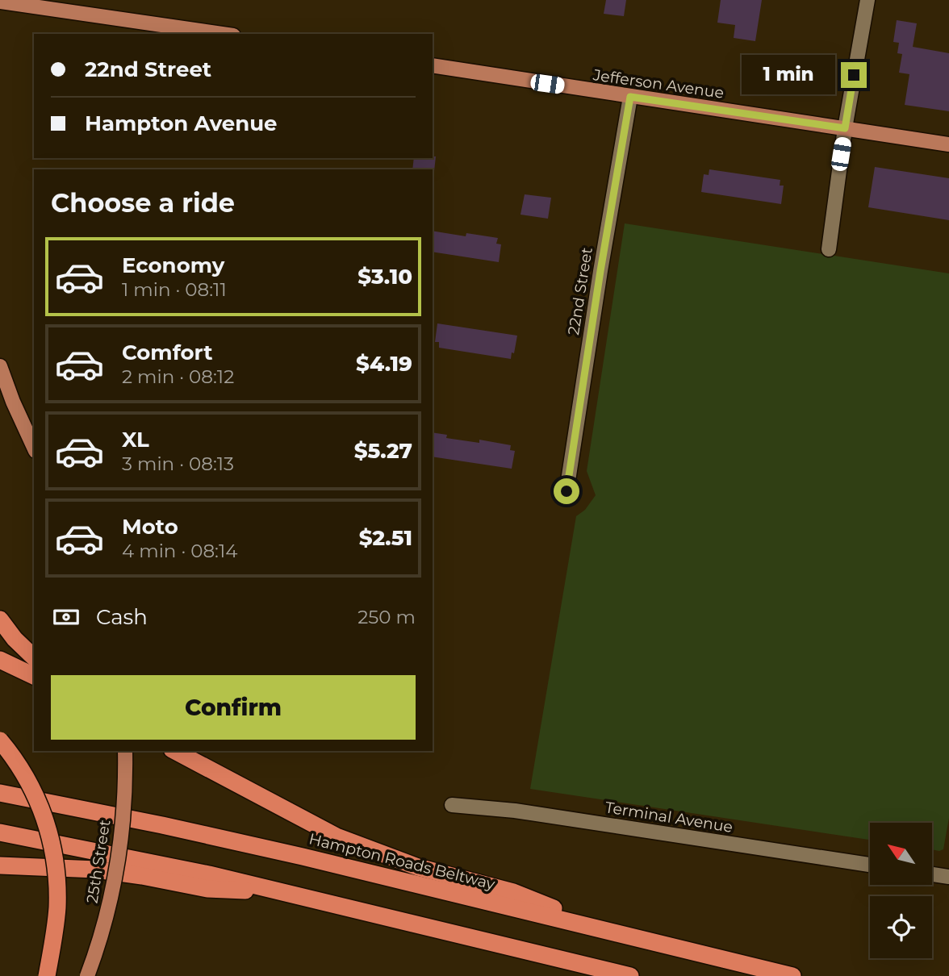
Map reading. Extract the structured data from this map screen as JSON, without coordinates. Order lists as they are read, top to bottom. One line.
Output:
{"streets":{"highway":["Hampton Roads Beltway"],"main road":["Jefferson Avenue","25th Street"],"street":["22nd Street","Terminal Avenue"]},"crossings":[["Jefferson Avenue","22nd Street"]],"north":"top left","page":{"banner":["22nd Street","Hampton Avenue"],"bubble":"1 min","heading":"Choose a ride","list":[{"name":"Economy","note":"1 min · 08:11","value":"$3.10"},{"name":"Comfort","note":"2 min · 08:12","value":"$4.19"},{"name":"XL","note":"3 min · 08:13","value":"$5.27"},{"name":"Moto","note":"4 min · 08:14","value":"$2.51"}],"pay":["Cash","250 m"],"buttons":"Confirm"}}
